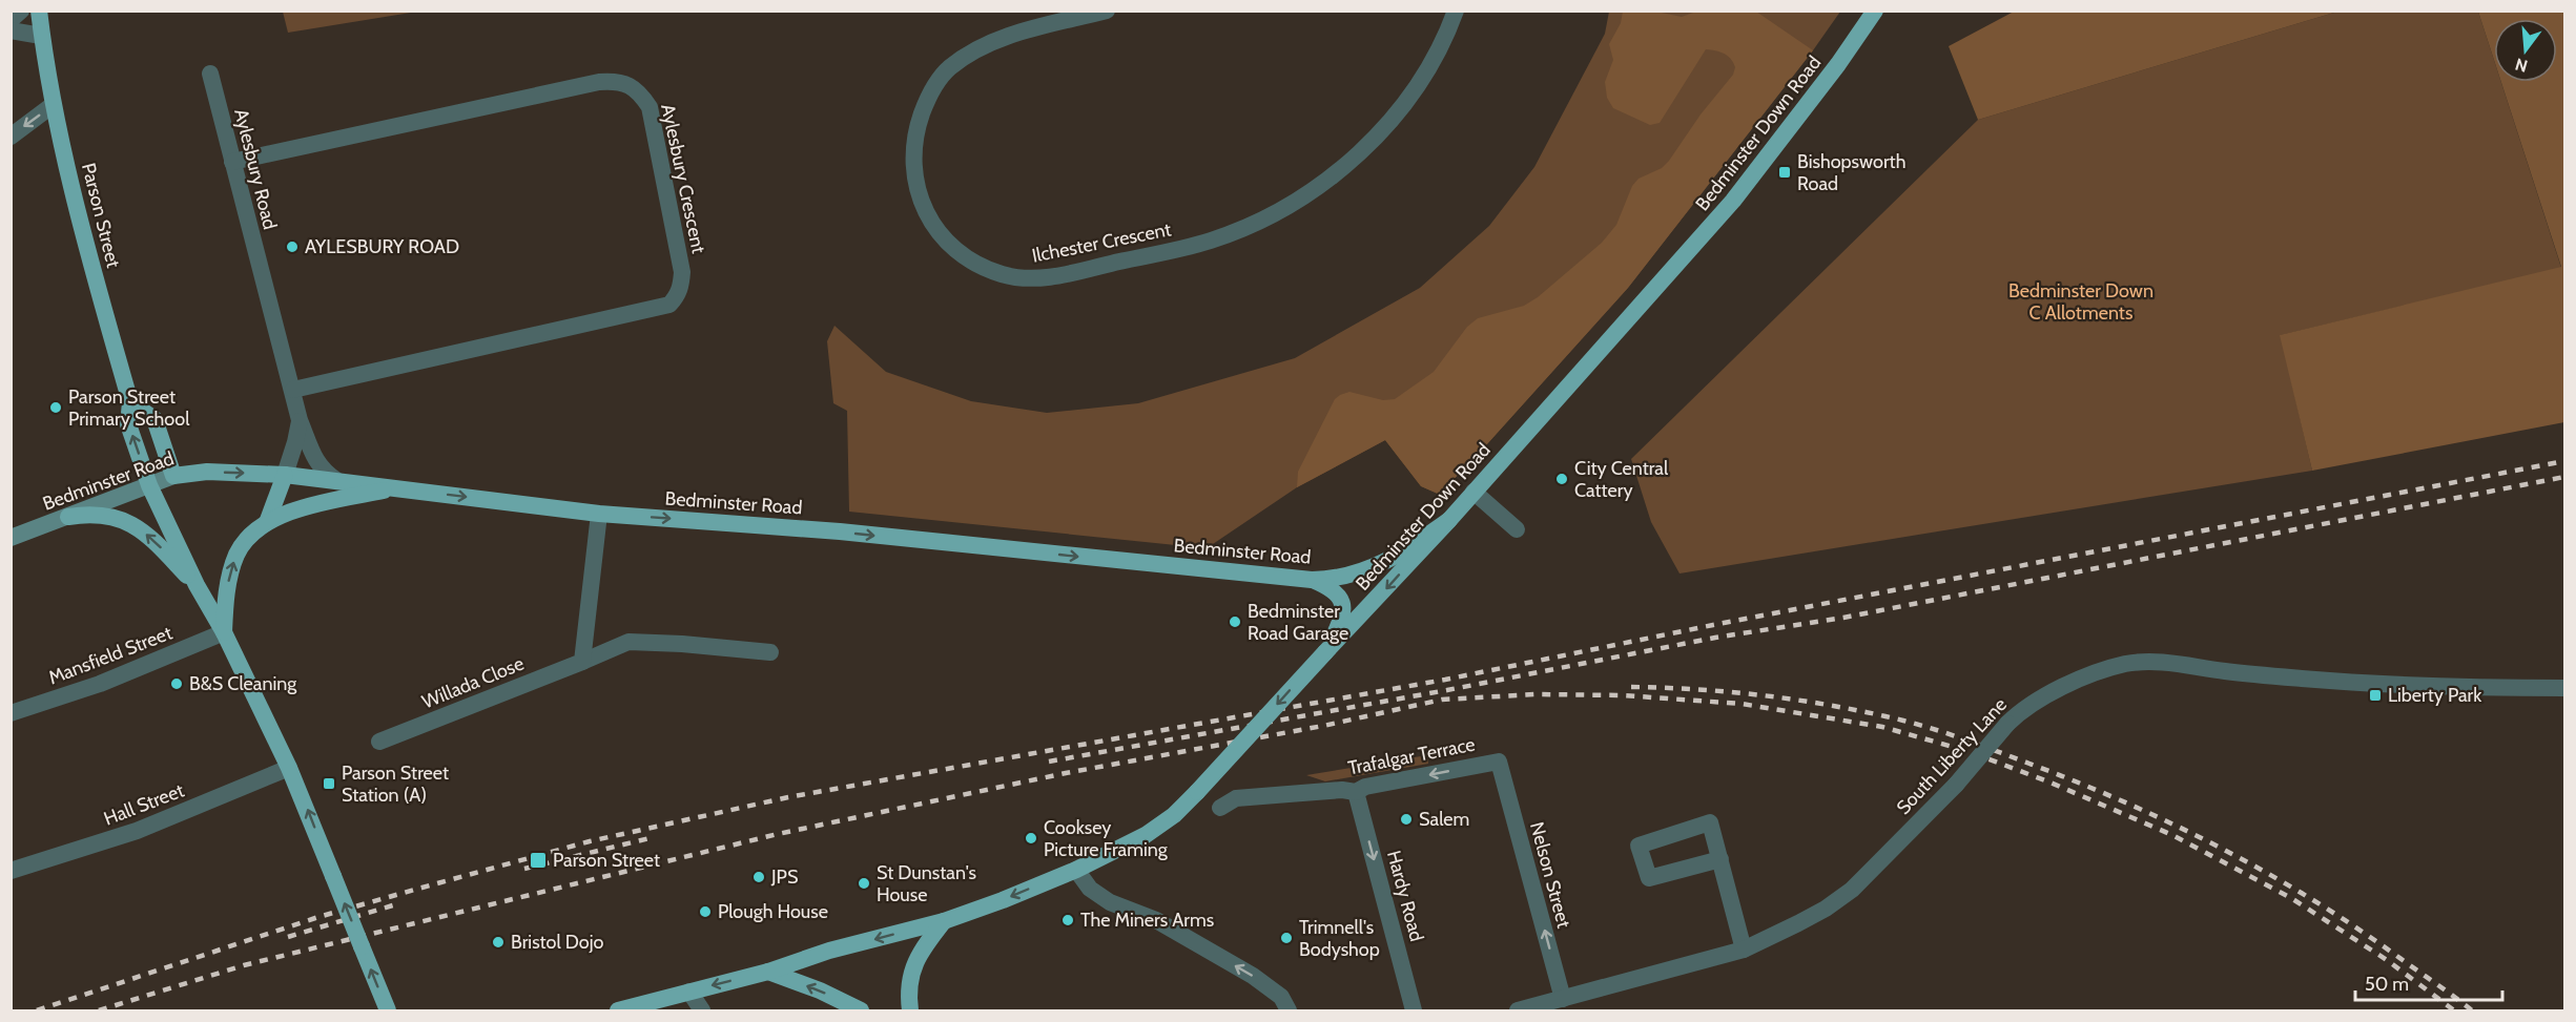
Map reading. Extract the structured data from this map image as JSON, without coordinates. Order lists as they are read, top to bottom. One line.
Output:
{"streets":{"highway":["Bedminster Down Road","Parson Street","Bedminster Road"],"street":["Aylesbury Road","Aylesbury Crescent","Ilchester Crescent","Mansfield Street","Willada Close","Trafalgar Terrace","South Liberty Lane","Hall Street","Nelson Street","Hardy Road"]},"crossings":[["Bedminster Down Road","Bedminster Road"],["Aylesbury Road","Aylesbury Crescent"],["Aylesbury Road","Bedminster Road"],["Parson Street","Bedminster Road"],["Parson Street","Mansfield Street"],["Parson Street","Hall Street"],["Trafalgar Terrace","Nelson Street"],["Trafalgar Terrace","Hardy Road"],["South Liberty Lane","Nelson Street"]],"one_way":["Bedminster Down Road","Bedminster Road","Trafalgar Terrace","Nelson Street","Hardy Road"],"parks":["Bedminster Down C Allotments"],"places":{"transit":["Bishopsworth Road","Liberty Park","Parson Street Station (A)","Parson Street"],"other":["AYLESBURY ROAD","Parson Street Primary School","City Central Cattery","Bedminster Road Garage","B&S Cleaning","Salem","Cooksey Picture Framing","JPS","St Dunstan's House","Plough House","The Miners Arms","Trimnell's Bodyshop","Bristol Dojo"]},"scale_bar":"50 m","north":"bottom"}
